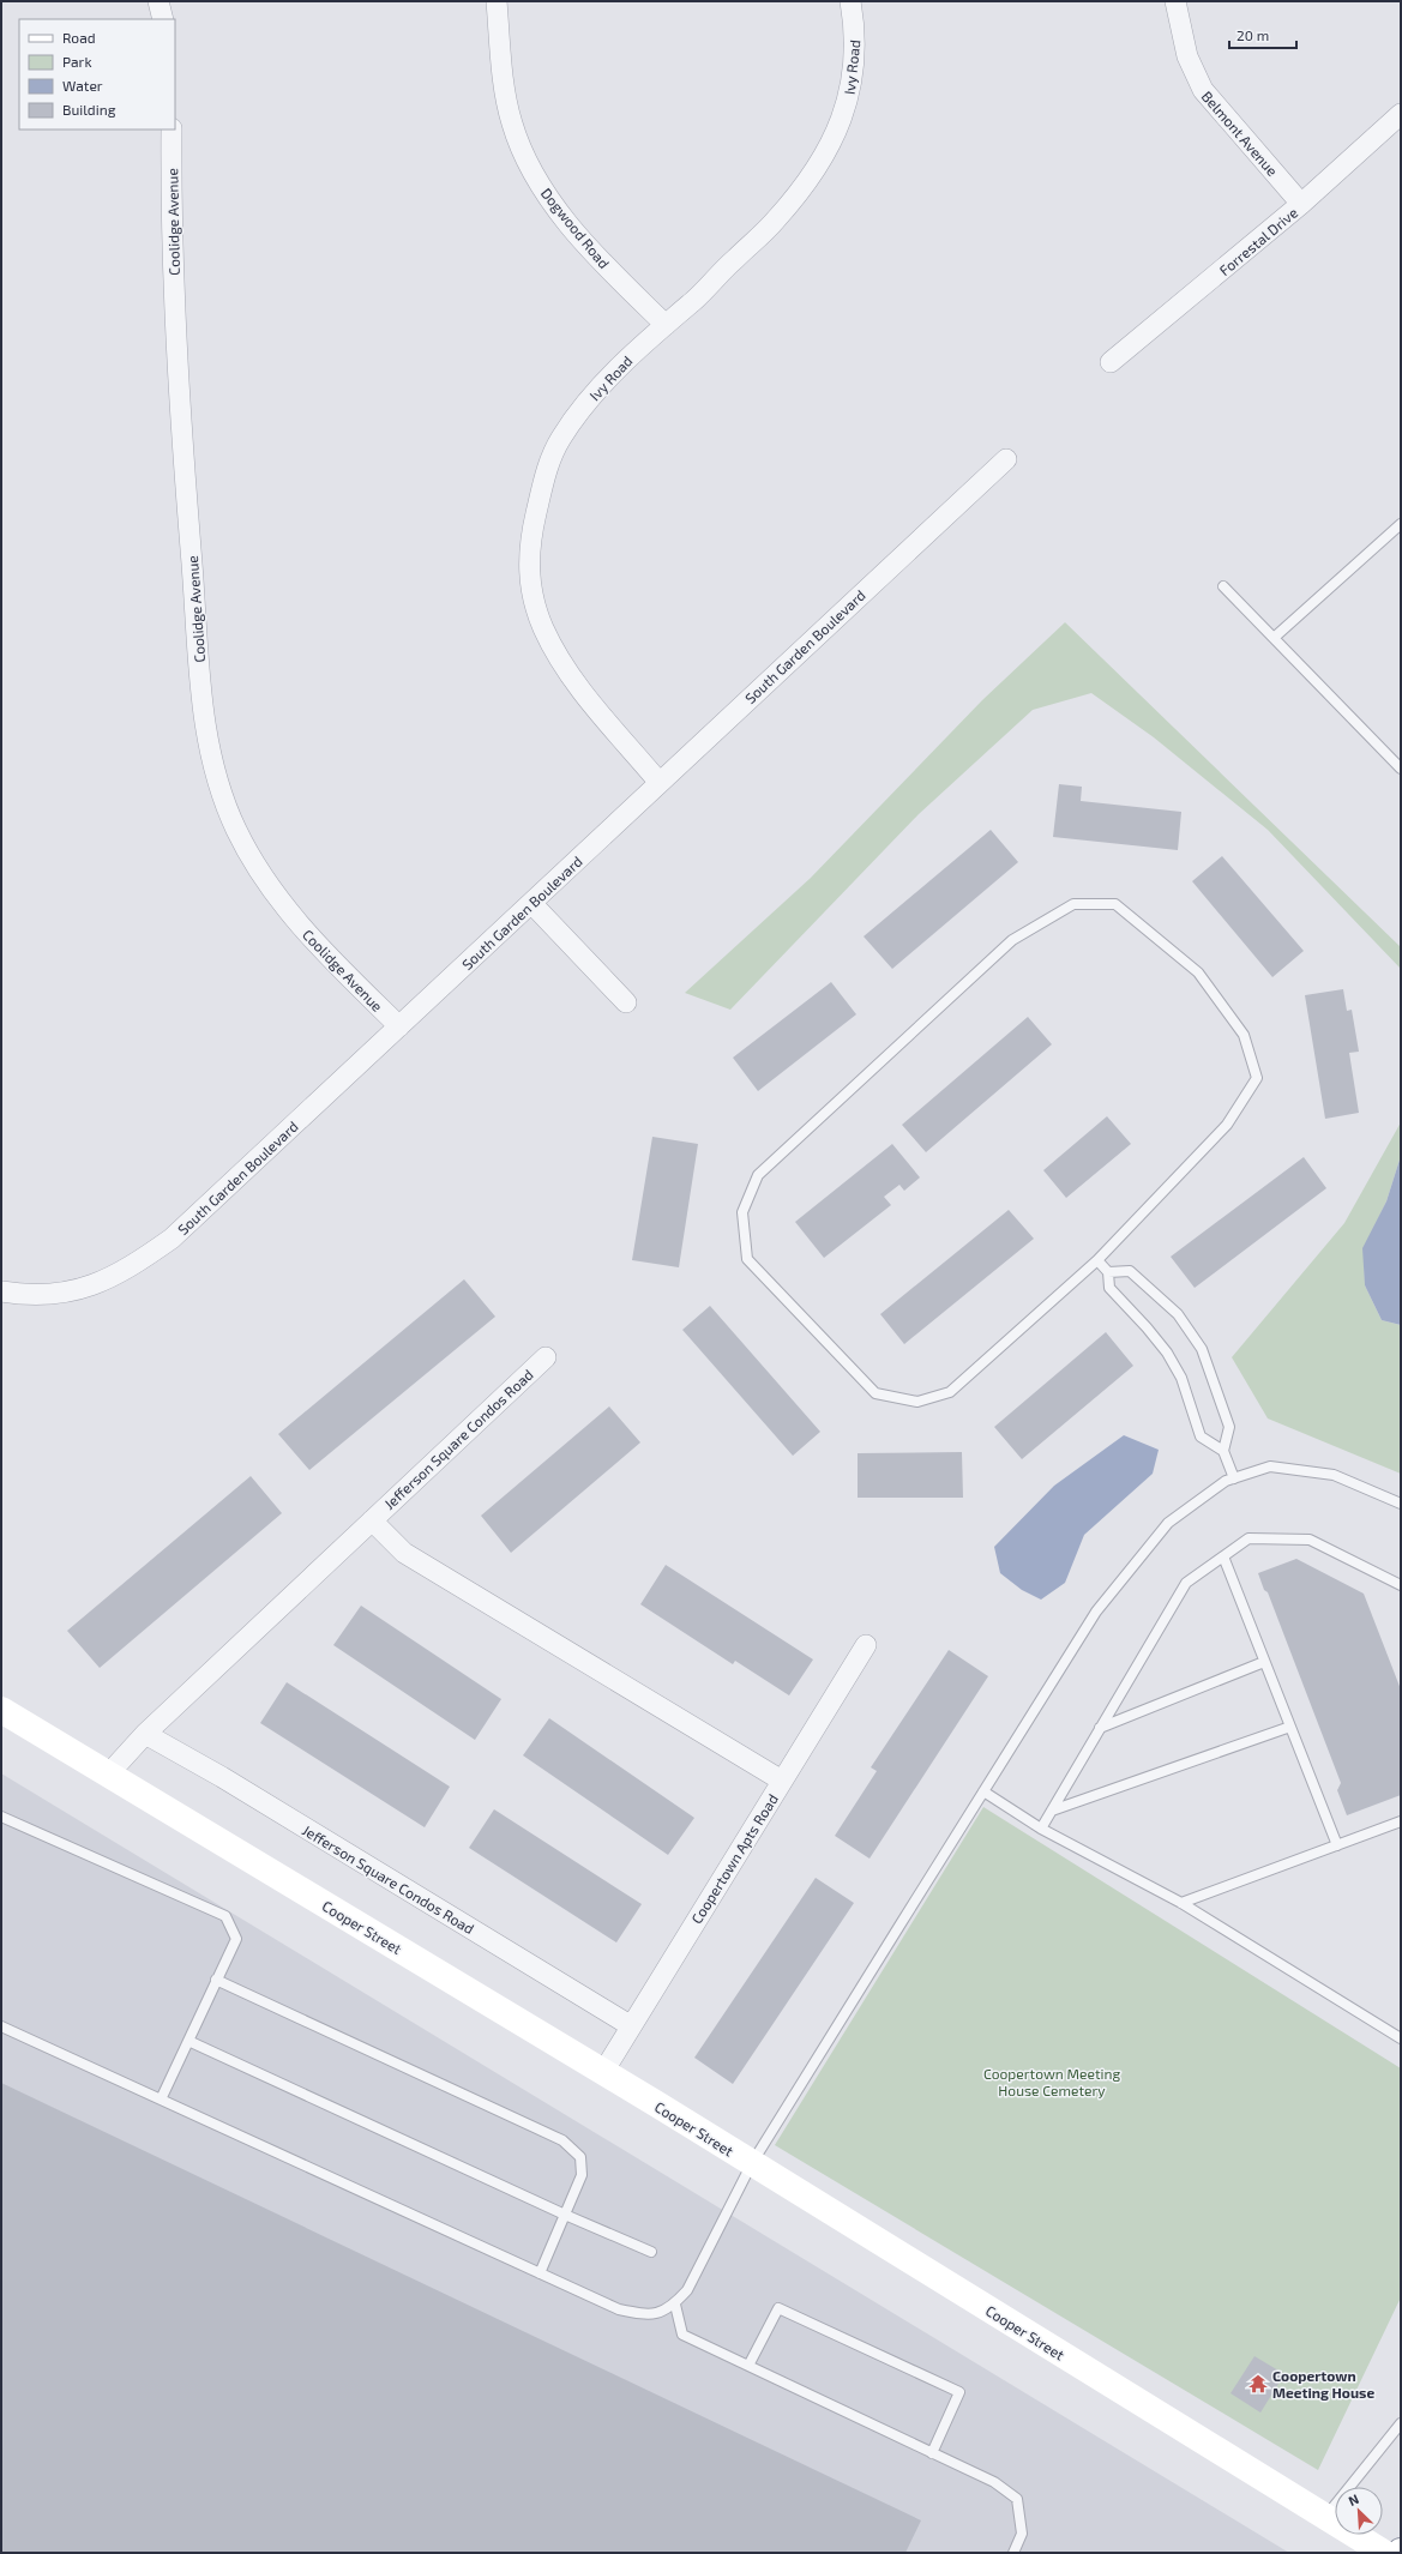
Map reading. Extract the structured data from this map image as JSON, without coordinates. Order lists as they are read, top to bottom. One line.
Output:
{"streets":{"street":["Ivy Road","Belmont Avenue","Coolidge Avenue","Dogwood Road","Forrestal Drive","South Garden Boulevard","Jefferson Square Condos Road","Coopertown Apts Road","Cooper Street"]},"crossings":[["Ivy Road","Dogwood Road"],["Ivy Road","South Garden Boulevard"],["Belmont Avenue","Forrestal Drive"],["Coolidge Avenue","South Garden Boulevard"],["Jefferson Square Condos Road","Coopertown Apts Road"],["Jefferson Square Condos Road","Cooper Street"],["Coopertown Apts Road","Cooper Street"]],"parks":["Coopertown Meeting House Cemetery"],"places":{"temple":["Coopertown Meeting House"]},"legend":["Road","Park","Water","Building"],"scale_bar":"20 m","north":"top left"}
